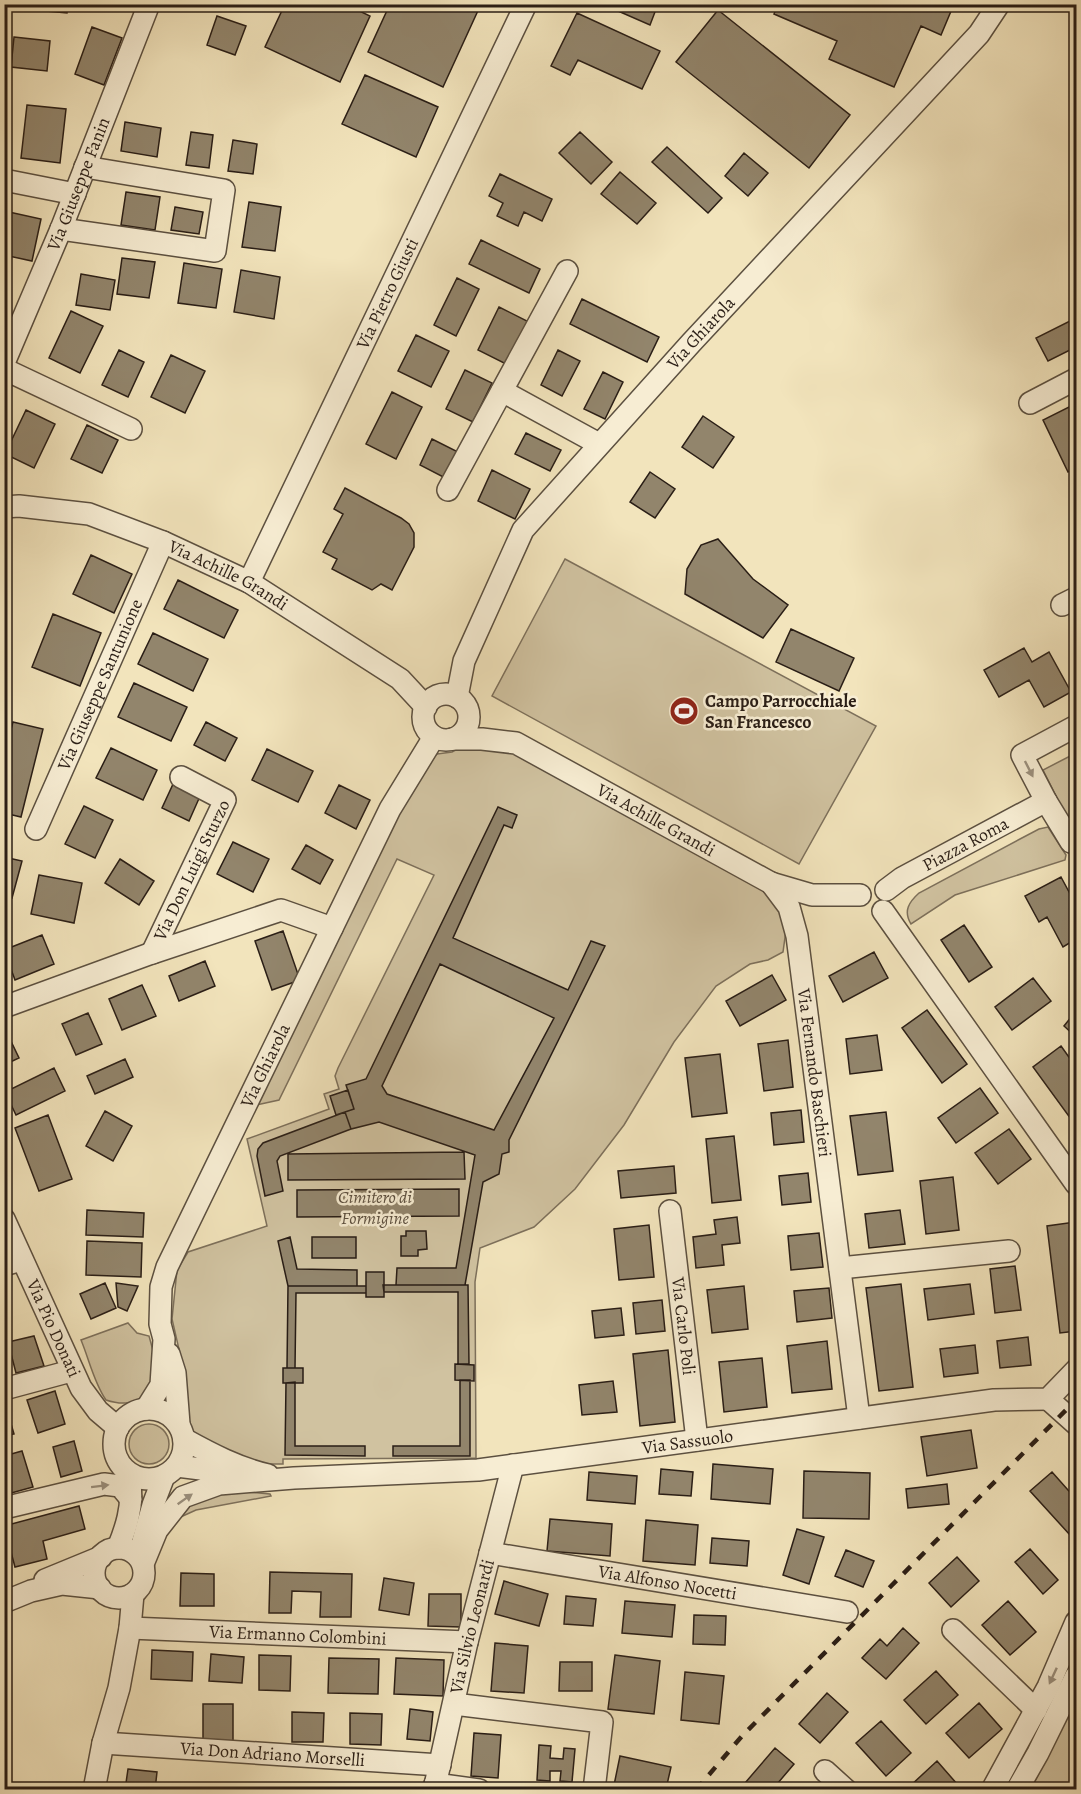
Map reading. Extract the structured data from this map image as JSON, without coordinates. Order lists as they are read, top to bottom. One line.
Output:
{"streets":{"street":["Via Giuseppe Fanin","Via Pietro Giusti","Via Ghiarola","Via Achille Grandi","Via Giuseppe Santunione","Piazza Roma","Via Don Luigi Sturzo","Via Fernando Baschieri","Via Carlo Poli","Via Pio Donati","Via Sassuolo","Via Alfonso Nocetti","Via Silvio Leonardi","Via Ermanno Colombini","Via Don Adriano Morselli"]},"crossings":[["Via Pietro Giusti","Via Achille Grandi"],["Via Ghiarola","Via Achille Grandi"],["Via Ghiarola","Via Don Luigi Sturzo"],["Via Ghiarola","Via Pio Donati"],["Via Ghiarola","Via Sassuolo"],["Via Achille Grandi","Via Giuseppe Santunione"],["Via Achille Grandi","Piazza Roma"],["Via Achille Grandi","Via Fernando Baschieri"],["Via Fernando Baschieri","Via Sassuolo"],["Via Carlo Poli","Via Sassuolo"],["Via Pio Donati","Via Sassuolo"],["Via Sassuolo","Via Silvio Leonardi"],["Via Alfonso Nocetti","Via Silvio Leonardi"],["Via Silvio Leonardi","Via Ermanno Colombini"],["Via Silvio Leonardi","Via Don Adriano Morselli"]],"parks":["Cimitero di Formigine"],"places":{"sports":["Campo Parrocchiale San Francesco"]}}
